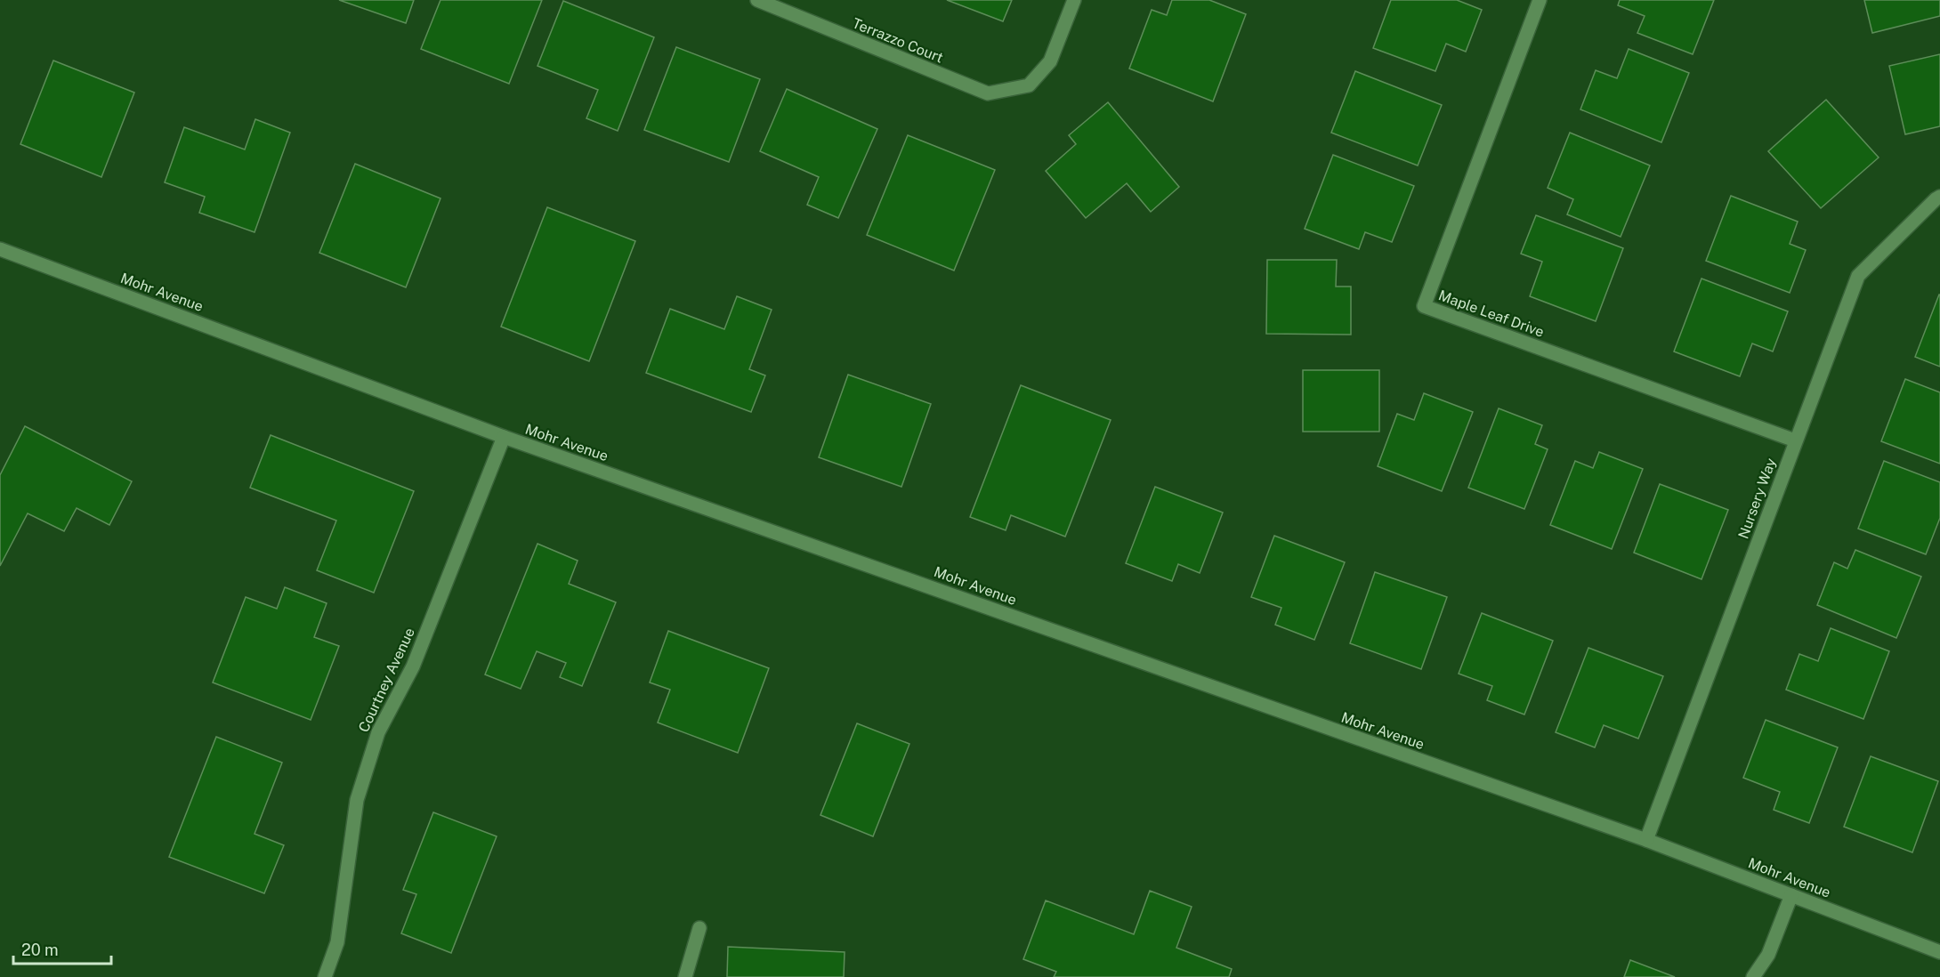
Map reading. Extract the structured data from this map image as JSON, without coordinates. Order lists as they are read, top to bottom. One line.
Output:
{"streets":{"street":["Terrazzo Court","Mohr Avenue","Maple Leaf Drive","Nursery Way","Courtney Avenue"]},"crossings":[["Mohr Avenue","Nursery Way"],["Mohr Avenue","Courtney Avenue"],["Maple Leaf Drive","Nursery Way"]],"scale_bar":"20 m"}
